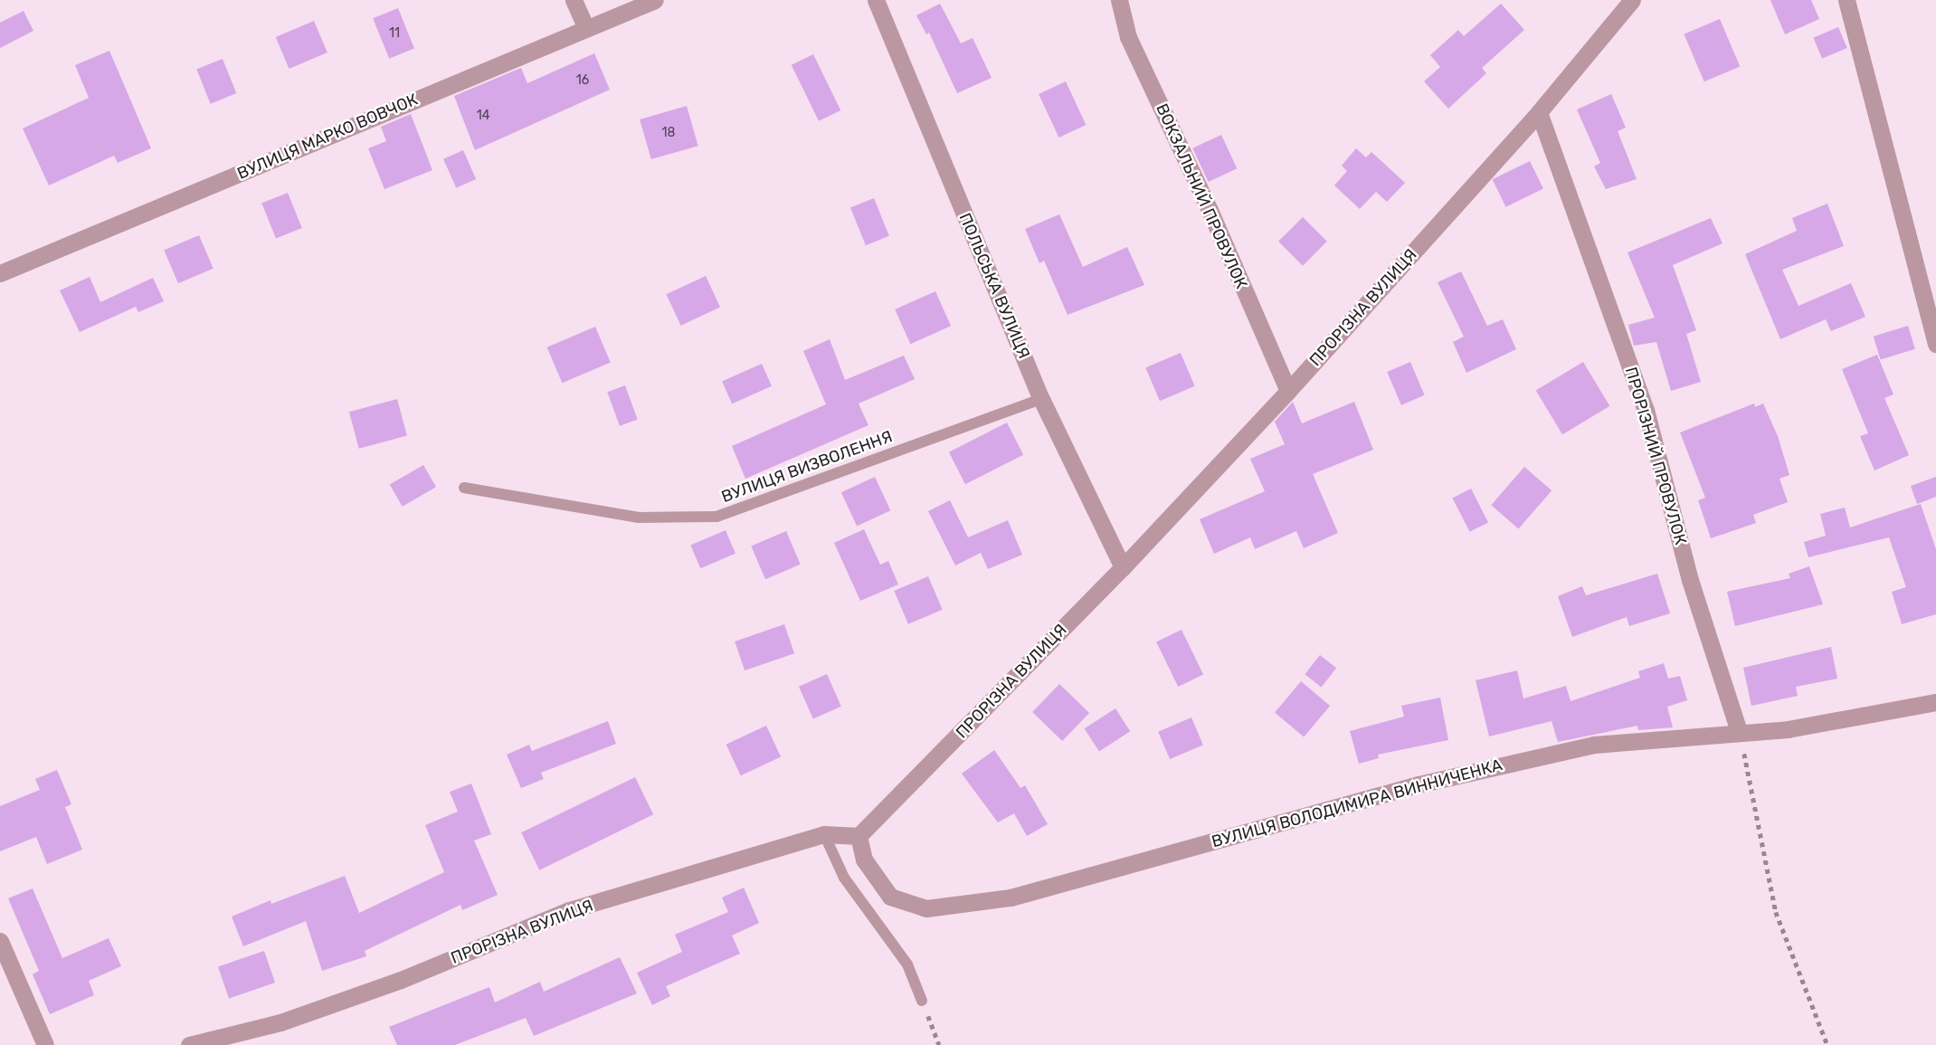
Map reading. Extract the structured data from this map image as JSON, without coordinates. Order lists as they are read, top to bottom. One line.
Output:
{"streets":{"street":["ВУЛИЦЯ МАРКО ВОВЧОК","ВОКЗАЛЬНИЙ ПРОВУЛОК","ПОЛЬСЬКА ВУЛИЦЯ","ПРОРІЗНА ВУЛИЦЯ","ПРОРІЗНИЙ ПРОВУЛОК","ВУЛИЦЯ ВОЛОДИМИРА ВИННИЧЕНКА"],"lane":["ВУЛИЦЯ ВИЗВОЛЕННЯ"]},"crossings":[["ВОКЗАЛЬНИЙ ПРОВУЛОК","ПРОРІЗНА ВУЛИЦЯ"],["ПОЛЬСЬКА ВУЛИЦЯ","ПРОРІЗНА ВУЛИЦЯ"],["ПОЛЬСЬКА ВУЛИЦЯ","ВУЛИЦЯ ВИЗВОЛЕННЯ"],["ПРОРІЗНА ВУЛИЦЯ","ПРОРІЗНИЙ ПРОВУЛОК"],["ПРОРІЗНА ВУЛИЦЯ","ВУЛИЦЯ ВОЛОДИМИРА ВИННИЧЕНКА"],["ПРОРІЗНИЙ ПРОВУЛОК","ВУЛИЦЯ ВОЛОДИМИРА ВИННИЧЕНКА"]],"house_numbers":["11","16","14","18"]}
